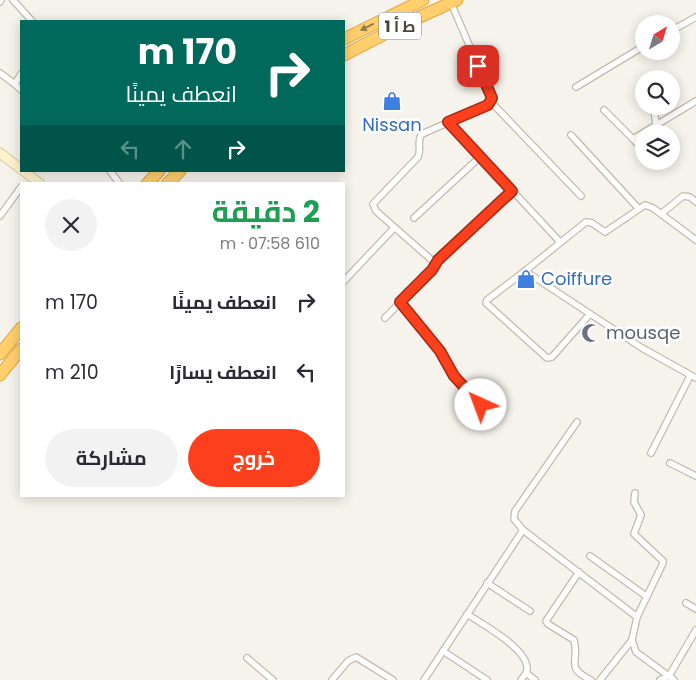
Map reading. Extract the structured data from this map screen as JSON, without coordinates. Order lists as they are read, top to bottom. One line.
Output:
{"streets":{"highway":["ط أ 1"]},"places":{"shop":["Nissan","Coiffure"],"mosque":["mousqe"]},"north":"top right","page":{"turn":["170 m","انعطف يمينًا"],"heading":["2 دقيقة","610 m · 07:58"],"list":[{"name":"انعطف يمينًا","value":"170 m"},{"name":"انعطف يسارًا","value":"210 m"}],"buttons":["خروج","مشاركة"]}}
